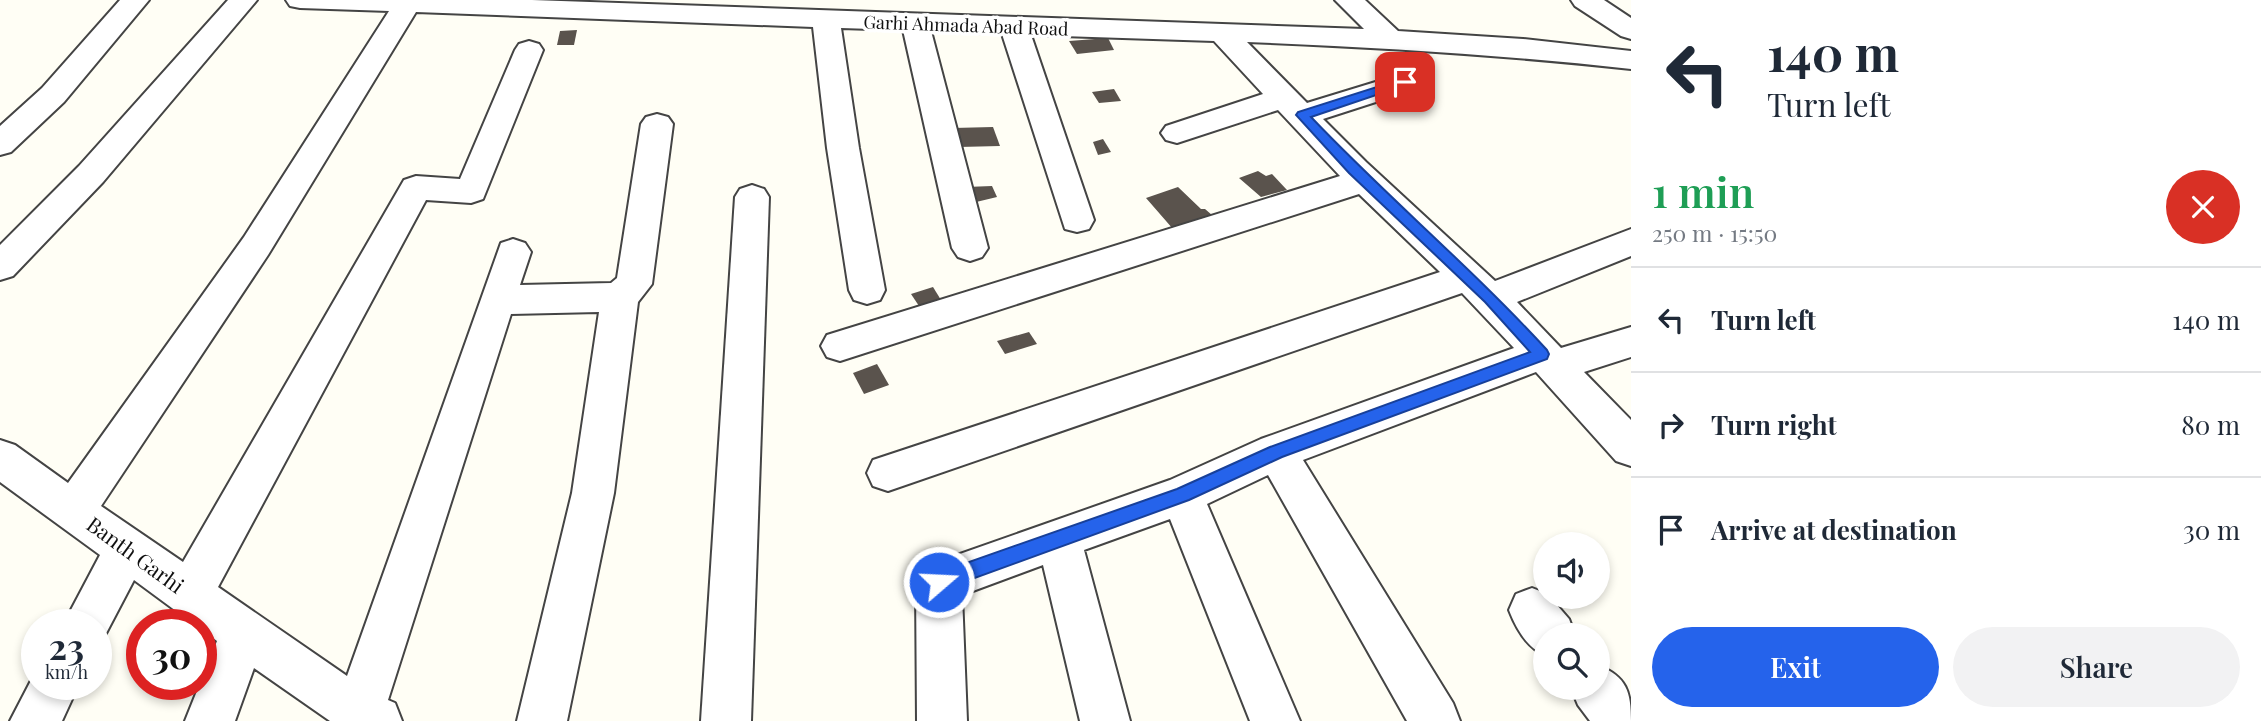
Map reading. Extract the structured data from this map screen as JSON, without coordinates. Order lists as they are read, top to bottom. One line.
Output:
{"streets":{"street":["Garhi Ahmada Abad Road","Banth Garhi"]},"page":{"turn":["140 m","Turn left"],"heading":["1 min","250 m · 15:50"],"list":[{"name":"Turn left","value":"140 m"},{"name":"Turn right","value":"80 m"},{"name":"Arrive at destination","value":"30 m"}],"speed":"23 km/h","limit":"30","buttons":["Exit","Share"]}}
